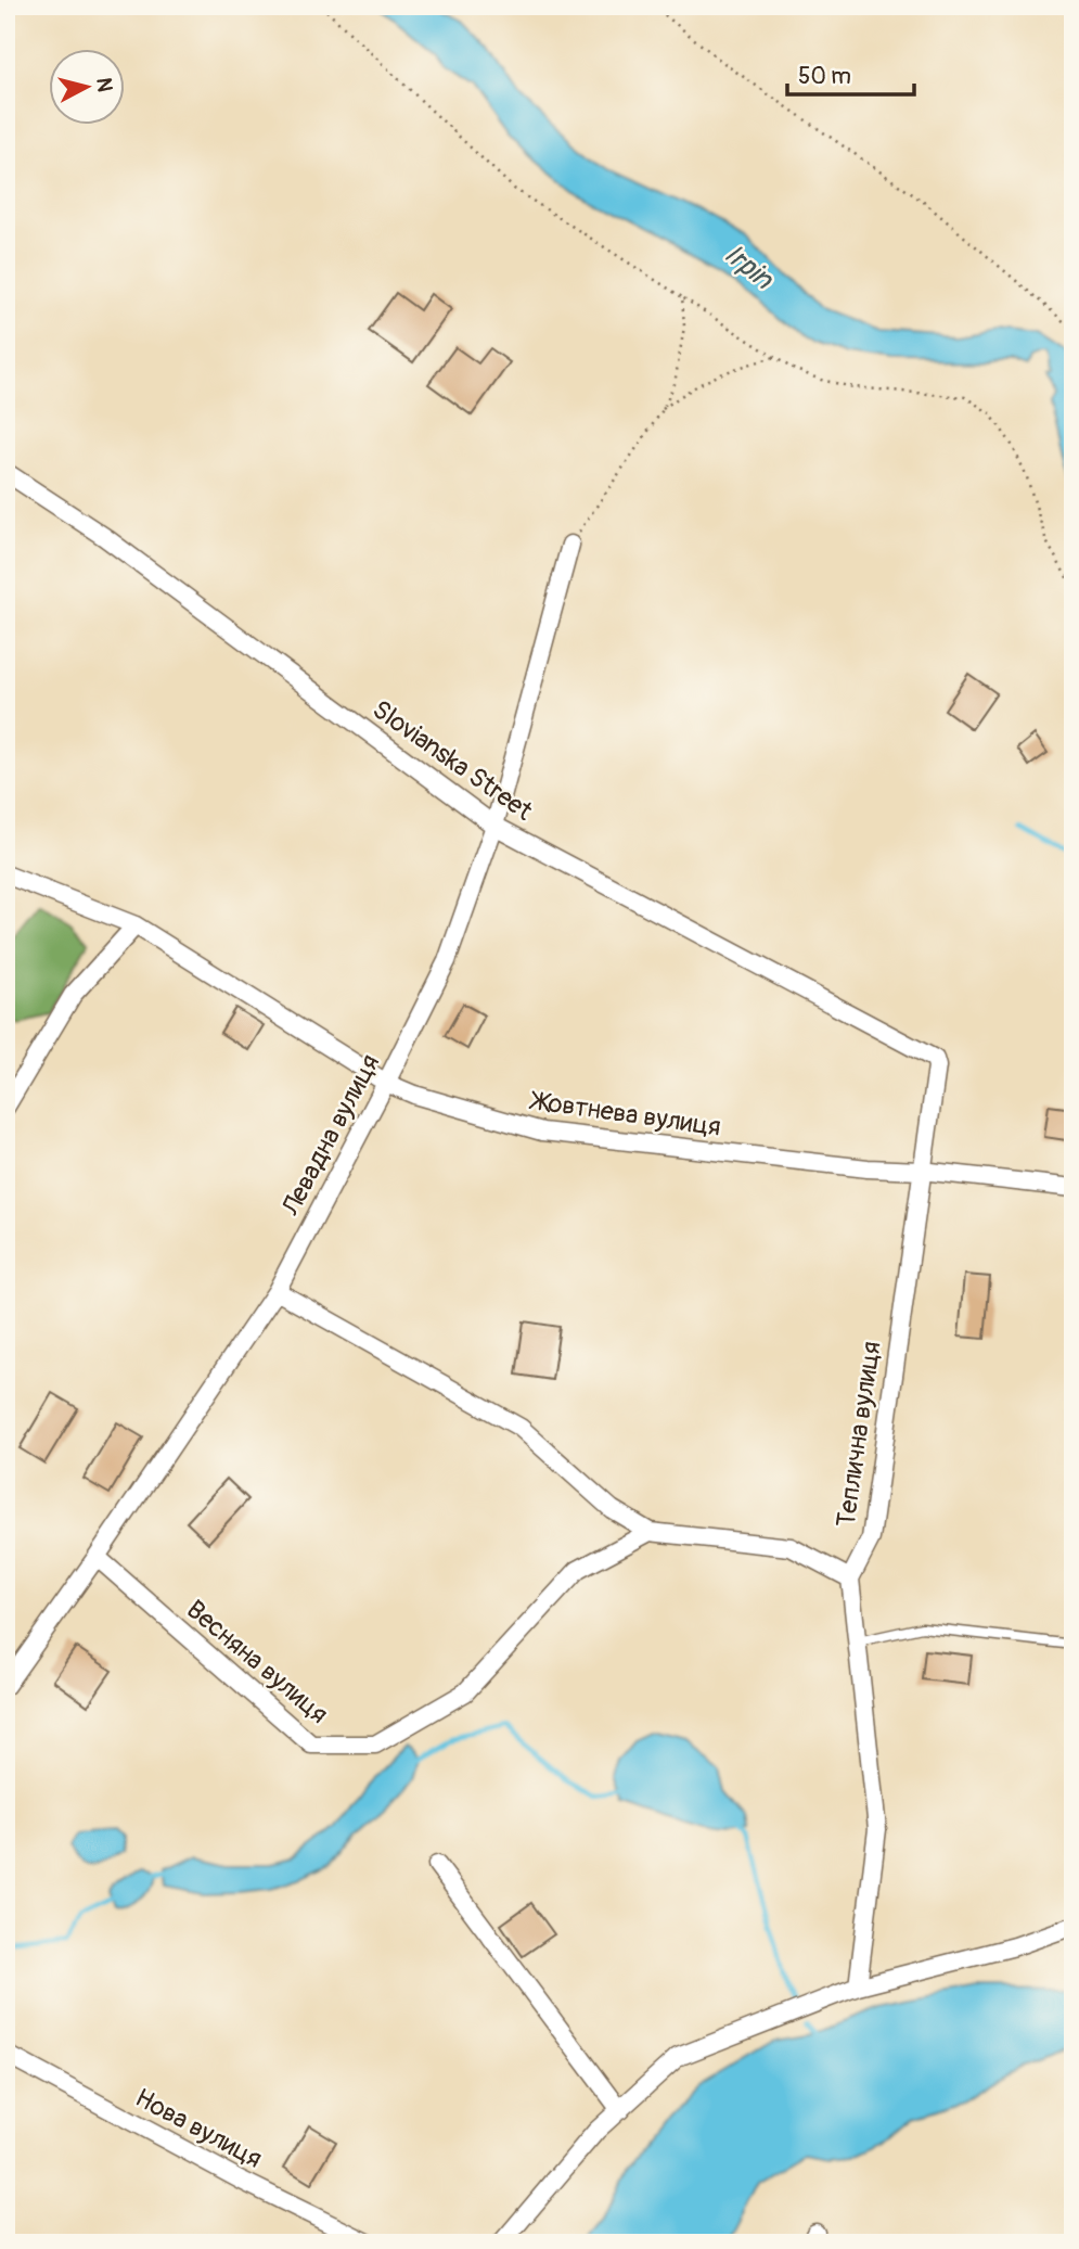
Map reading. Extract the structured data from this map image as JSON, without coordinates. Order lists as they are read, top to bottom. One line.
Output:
{"streets":{"street":["Slovianska Street","Жовтнева вулиця","Левадна вулиця","Теплична вулиця","Весняна вулиця","Нова вулиця"]},"crossings":[["Slovianska Street","Левадна вулиця"],["Slovianska Street","Теплична вулиця"],["Жовтнева вулиця","Левадна вулиця"],["Жовтнева вулиця","Теплична вулиця"],["Левадна вулиця","Весняна вулиця"]],"water":["Irpin"],"scale_bar":"50 m","north":"right"}
